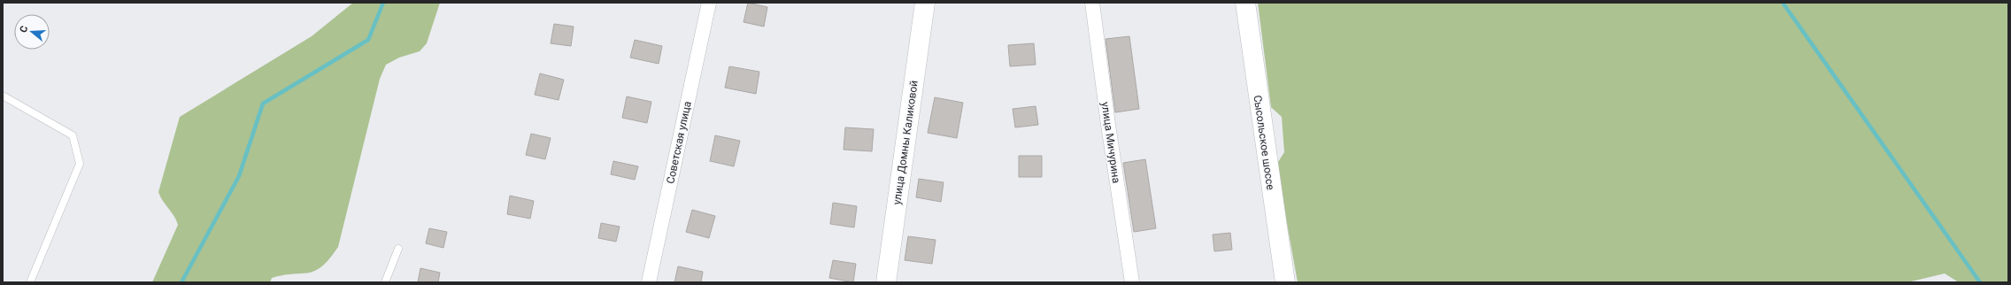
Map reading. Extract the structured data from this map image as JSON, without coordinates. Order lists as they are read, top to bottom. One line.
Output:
{"streets":{"main road":["улица Домны Каликовой","Сысольское шоссе"],"street":["Советская улица","улица Мичурина"]},"north":"left"}
